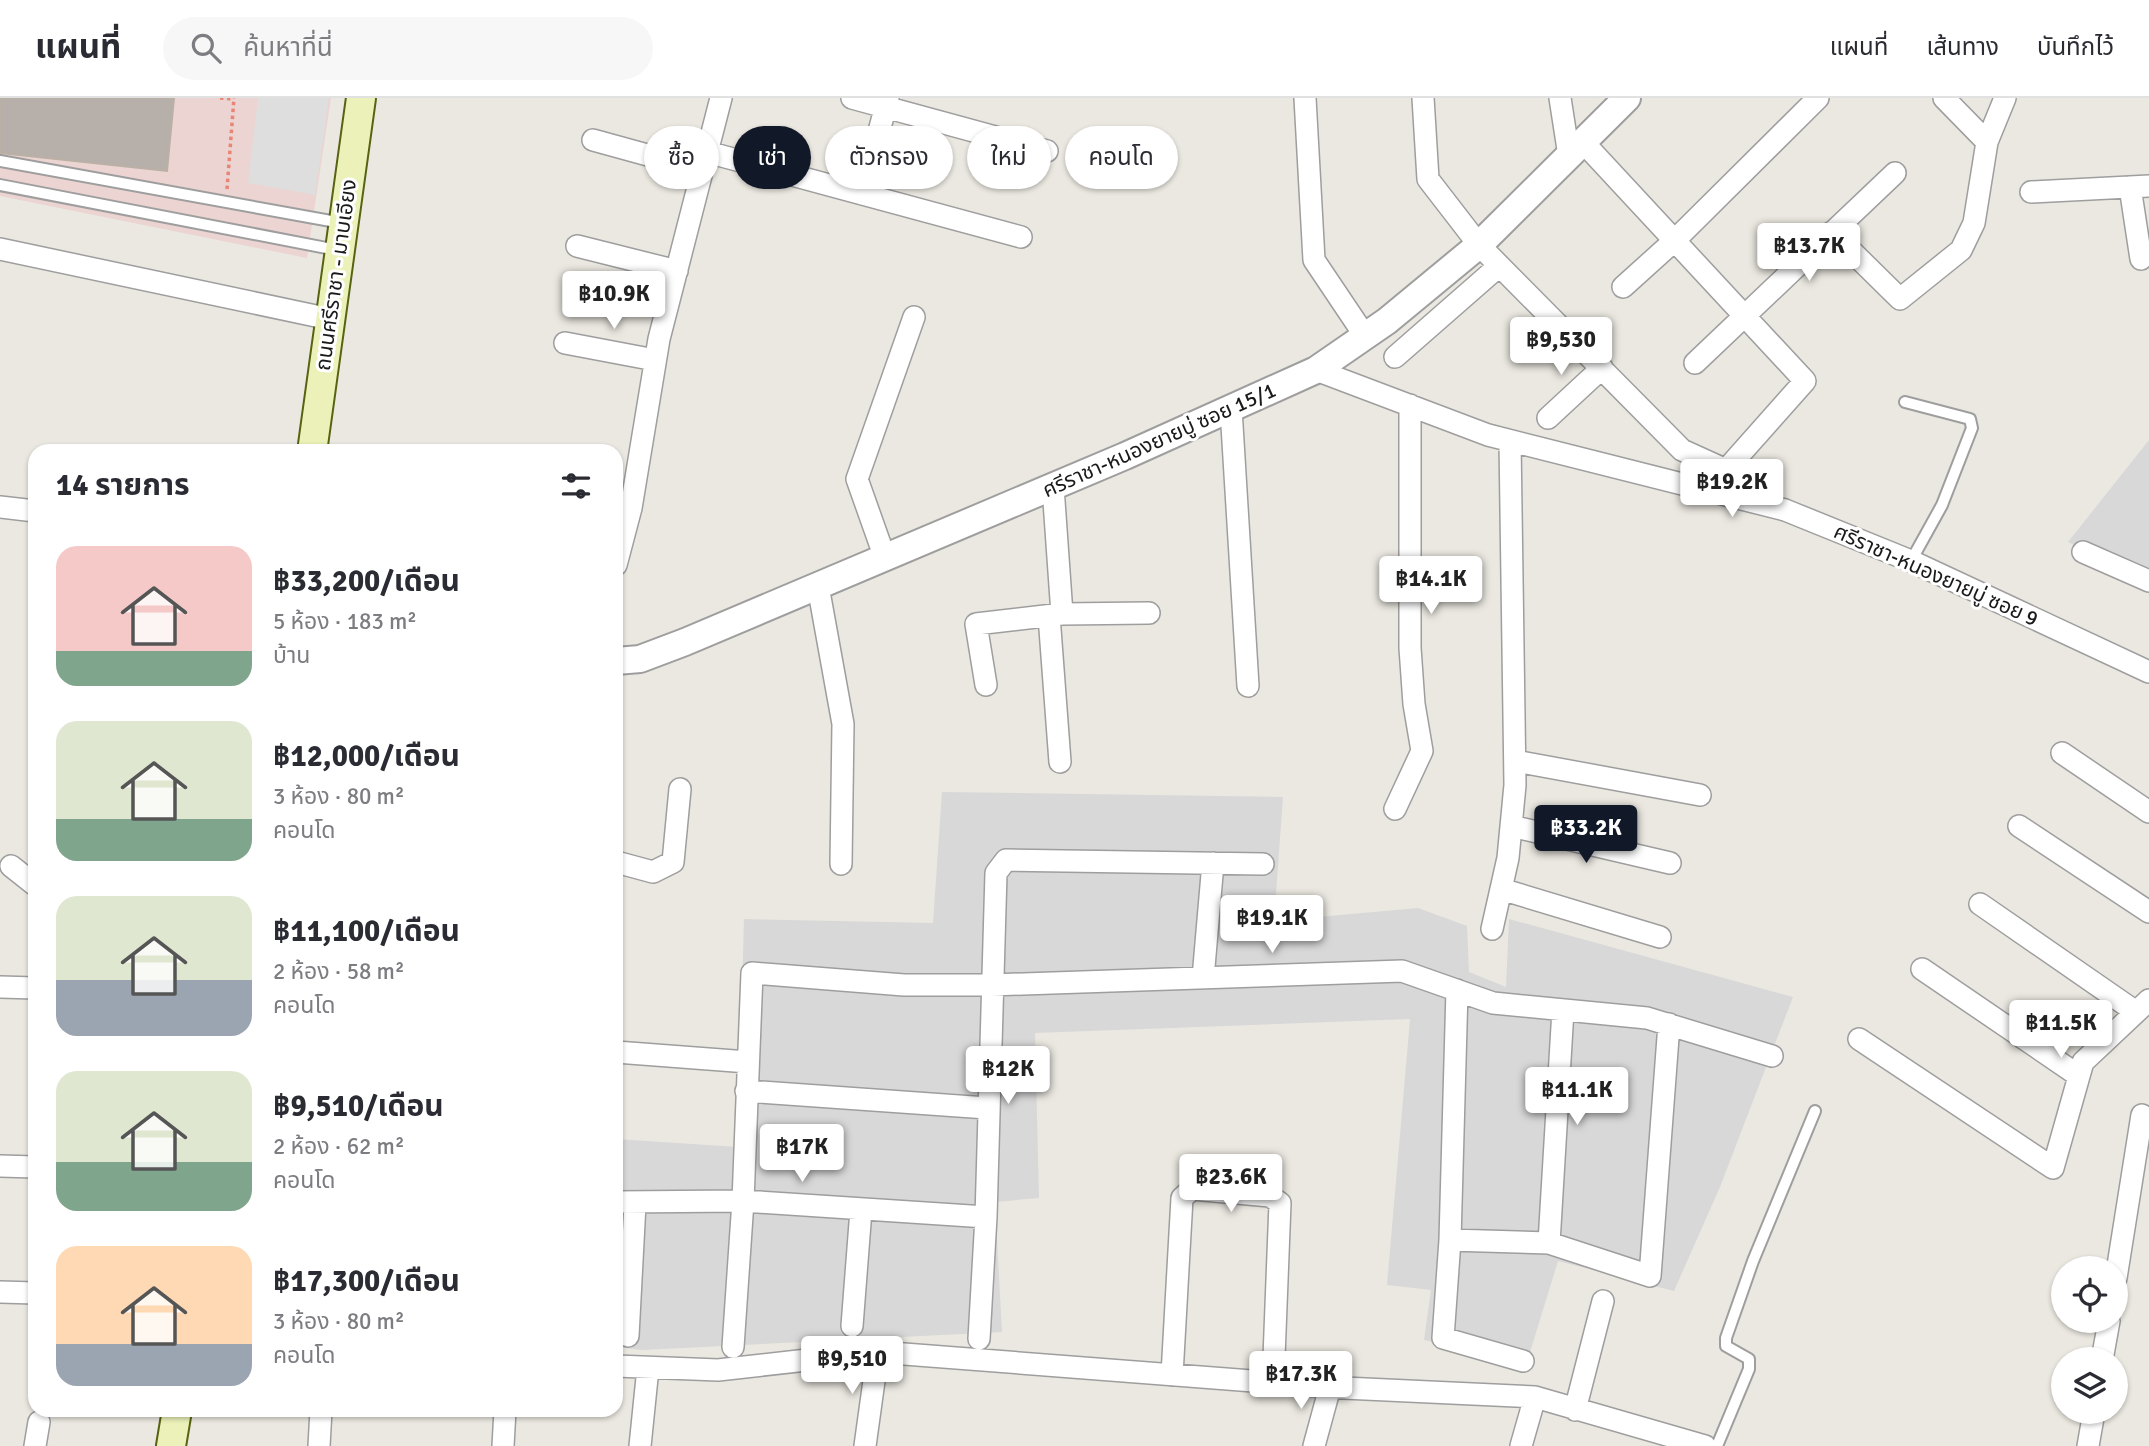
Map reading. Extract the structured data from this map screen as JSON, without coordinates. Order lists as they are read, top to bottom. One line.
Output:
{"streets":{"main road":["ถนนศรีราชา - มาบเอียง"],"street":["ศรีราชา-หนองยายบู่ ซอย 15/1","ศรีราชา-หนองยายบู่ ซอย 9"]},"crossings":[["ศรีราชา-หนองยายบู่ ซอย 15/1","ศรีราชา-หนองยายบู่ ซอย 9"]],"page":{"header":"แผนที่","search":"ค้นหาที่นี่","nav":["แผนที่","เส้นทาง","บันทึกไว้"],"chip":["ซื้อ","เช่า","ตัวกรอง","ใหม่","คอนโด"],"price":["฿13.7K","฿10.9K","฿9,530","฿19.2K","฿14.1K","฿33.2K","฿19.1K","฿11.5K","฿12K","฿11.1K","฿17K","฿23.6K","฿9,510","฿17.3K"],"heading":"14 รายการ","list":[{"name":"฿33,200/เดือน","note":"5 ห้อง · 183 m² · บ้าน"},{"name":"฿12,000/เดือน","note":"3 ห้อง · 80 m² · คอนโด"},{"name":"฿11,100/เดือน","note":"2 ห้อง · 58 m² · คอนโด"},{"name":"฿9,510/เดือน","note":"2 ห้อง · 62 m² · คอนโด"},{"name":"฿17,300/เดือน","note":"3 ห้อง · 80 m² · คอนโด"}]}}
